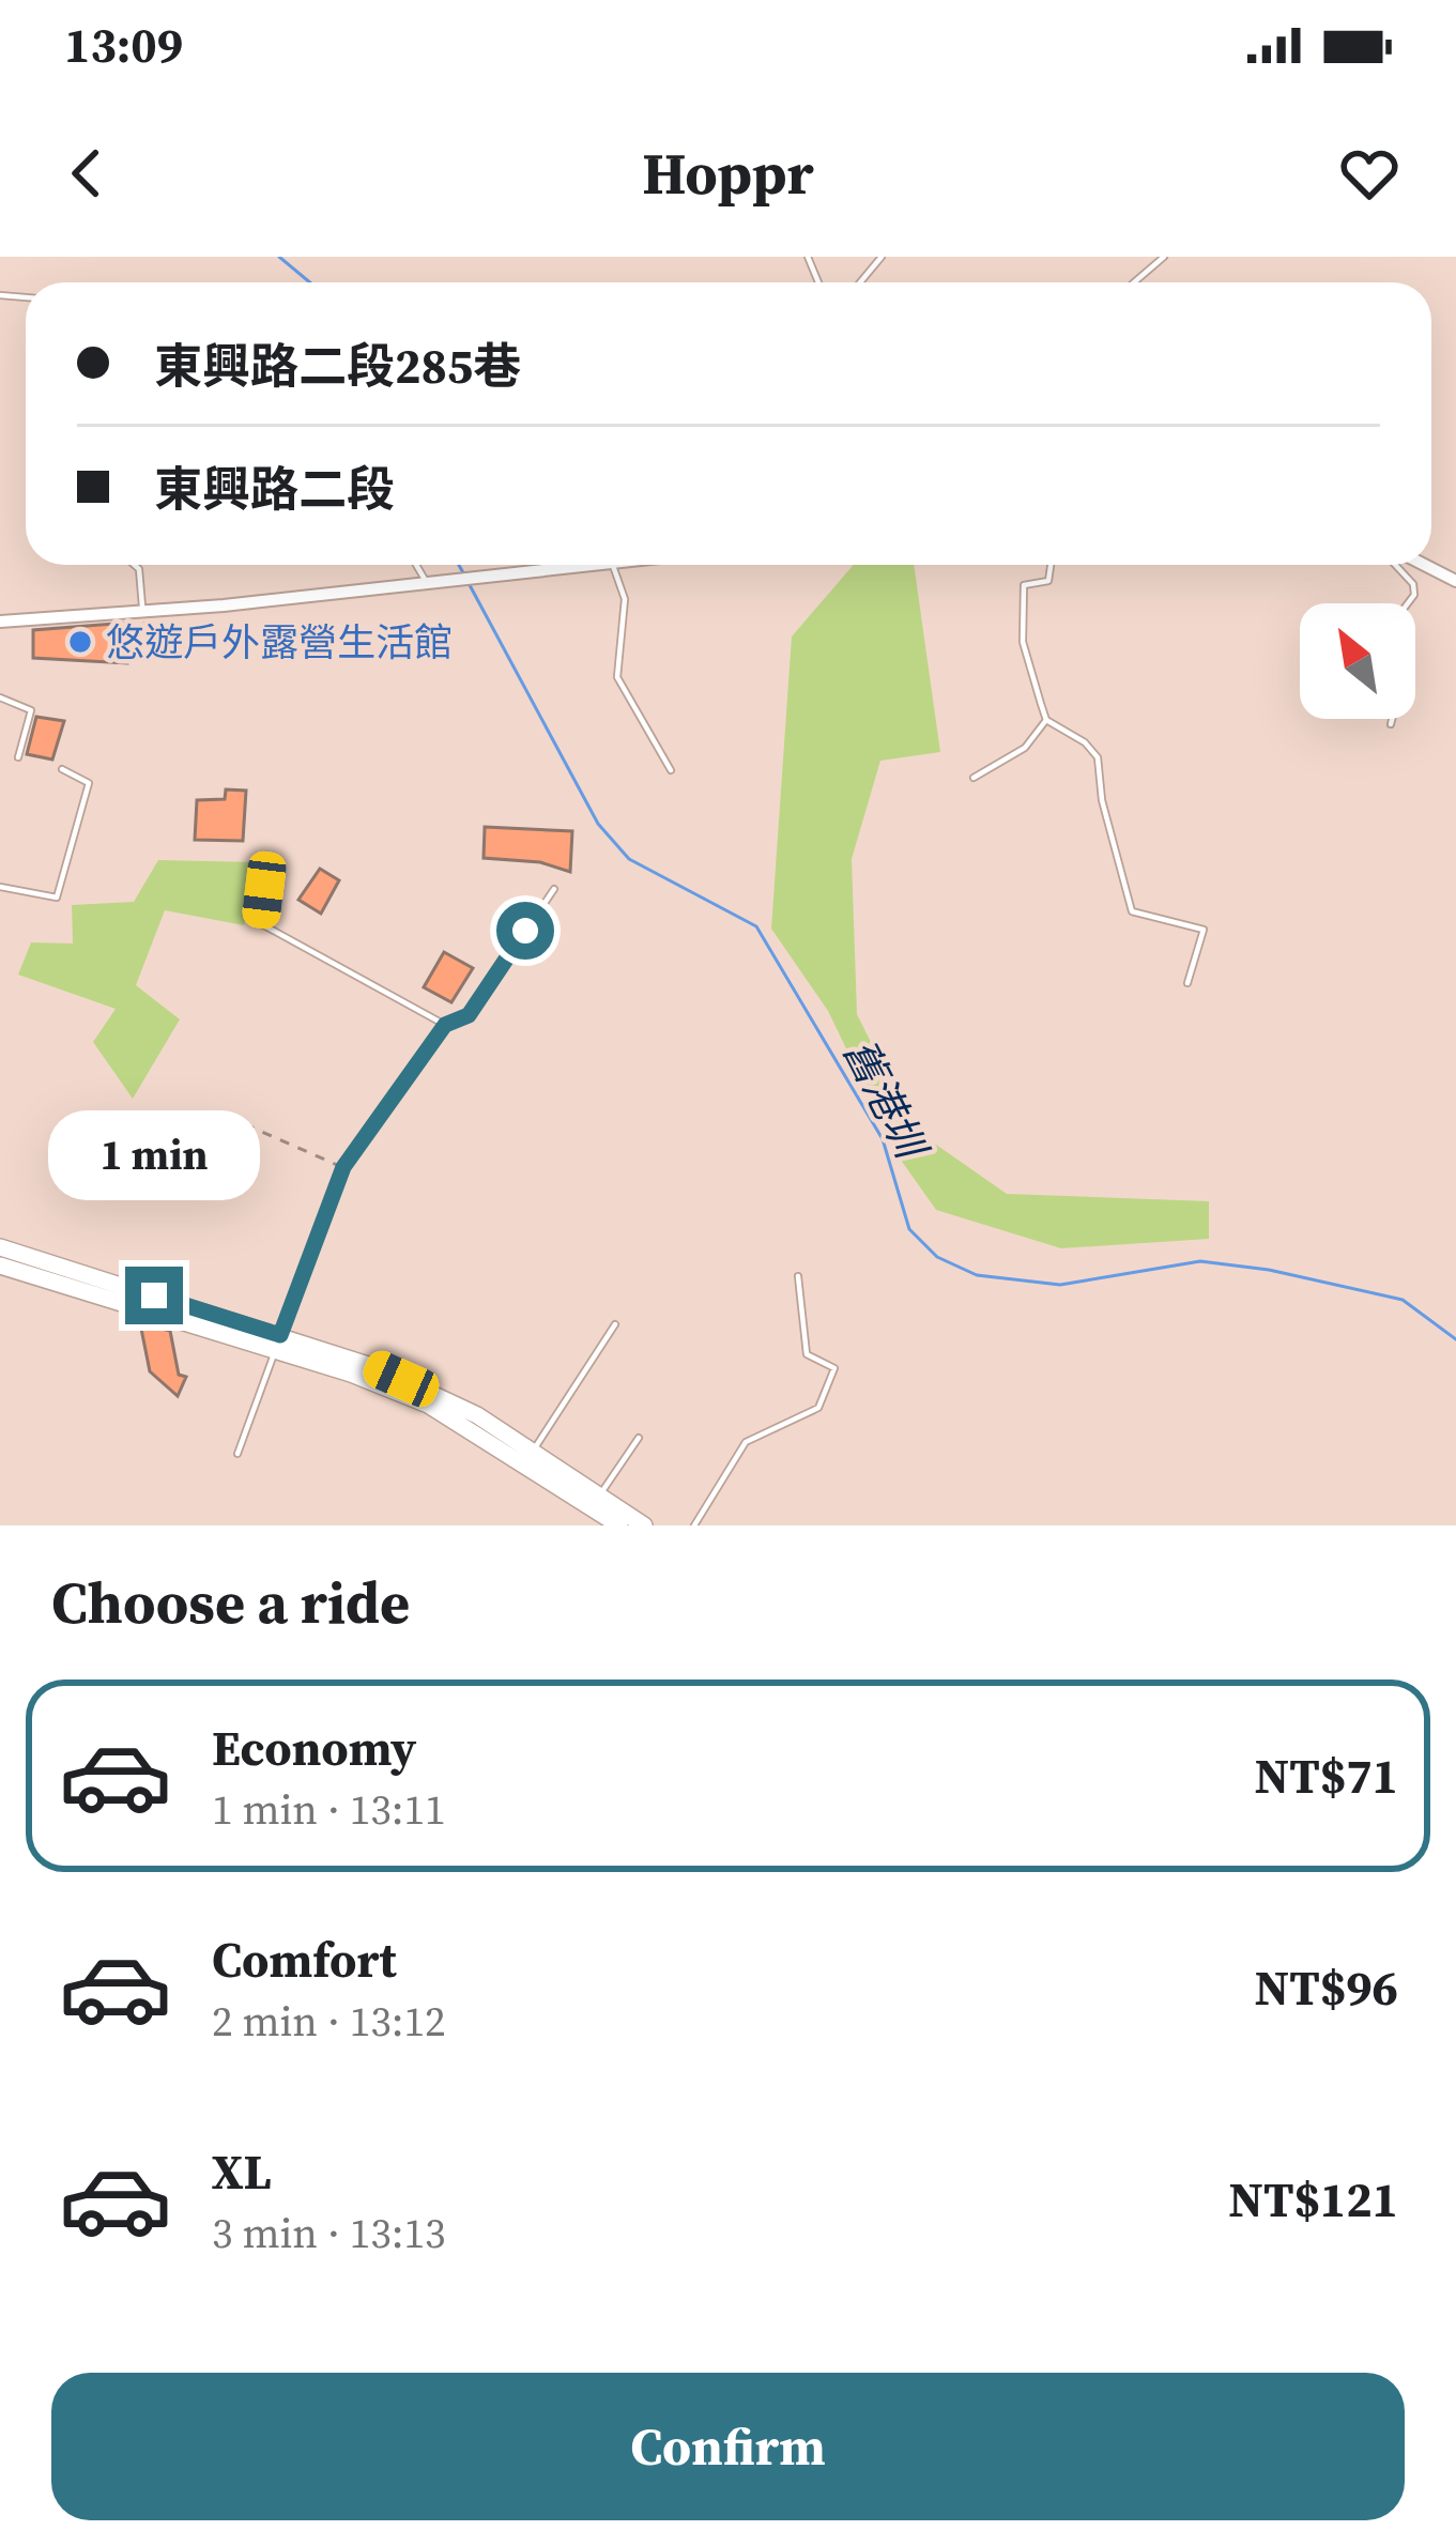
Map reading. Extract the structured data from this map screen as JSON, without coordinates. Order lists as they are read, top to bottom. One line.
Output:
{"water":["舊港圳"],"places":["悠遊戶外露營生活館"],"north":"top left","page":{"status":"13:09","header":"Hoppr","banner":["東興路二段285巷","東興路二段"],"bubble":"1 min","heading":"Choose a ride","list":[{"name":"Economy","note":"1 min · 13:11","value":"NT$71"},{"name":"Comfort","note":"2 min · 13:12","value":"NT$96"},{"name":"XL","note":"3 min · 13:13","value":"NT$121"}],"buttons":"Confirm"}}
